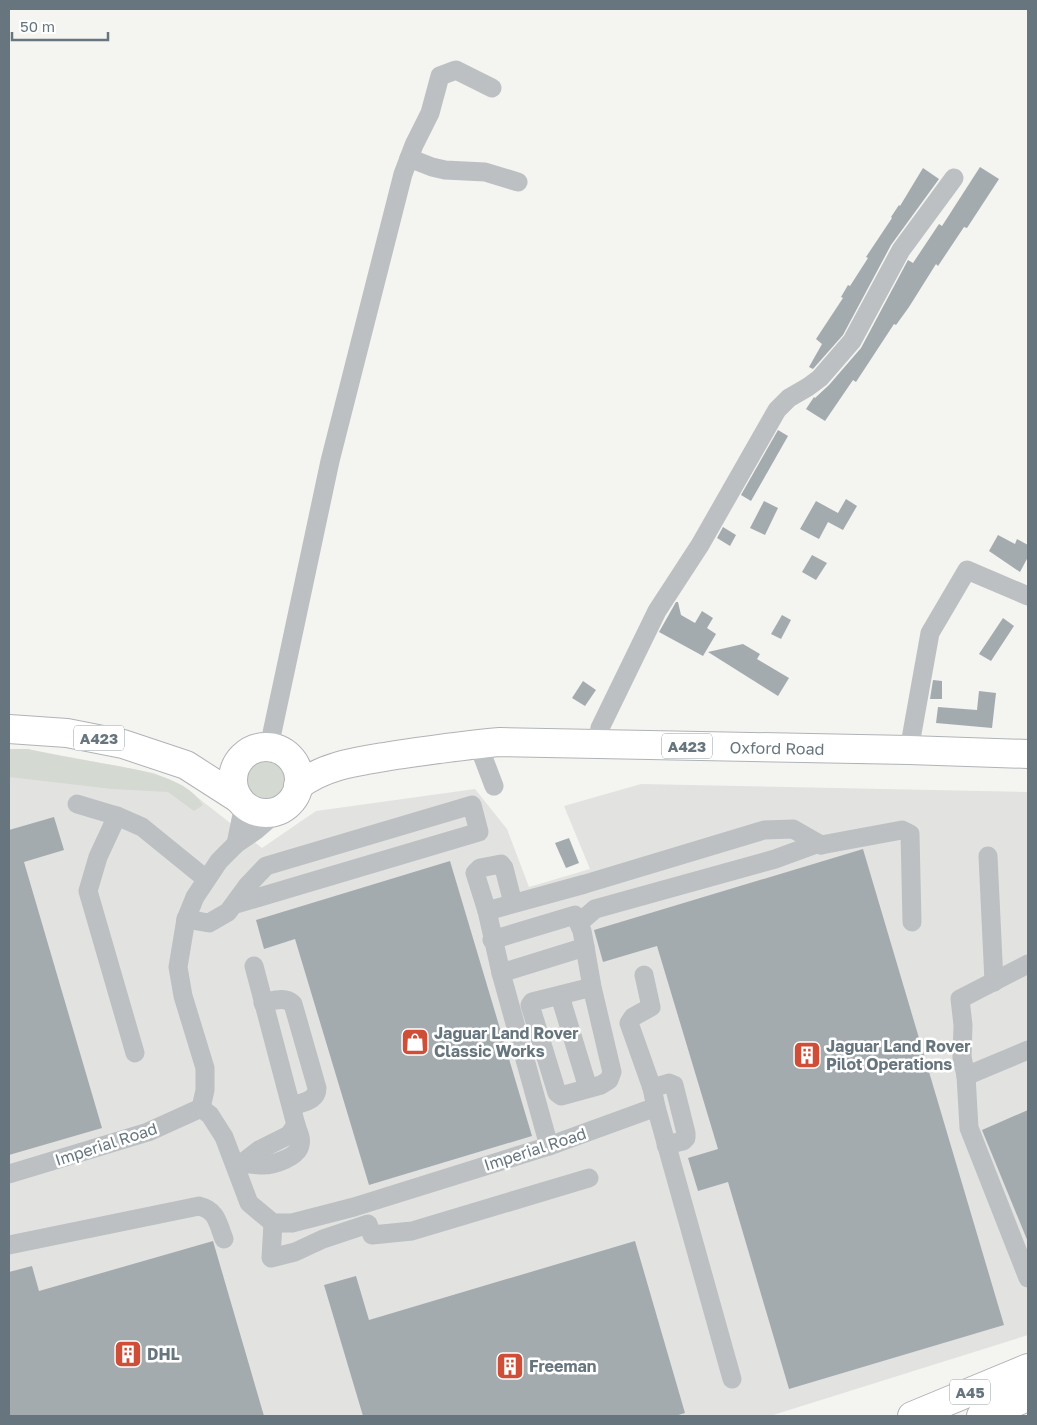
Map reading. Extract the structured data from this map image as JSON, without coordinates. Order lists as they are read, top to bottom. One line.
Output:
{"streets":{"highway":["A423","Oxford Road","A45"],"street":["Imperial Road"]},"places":{"shop":["Jaguar Land Rover Classic Works"],"building":["Jaguar Land Rover Pilot Operations","DHL","Freeman"]},"scale_bar":"50 m"}
